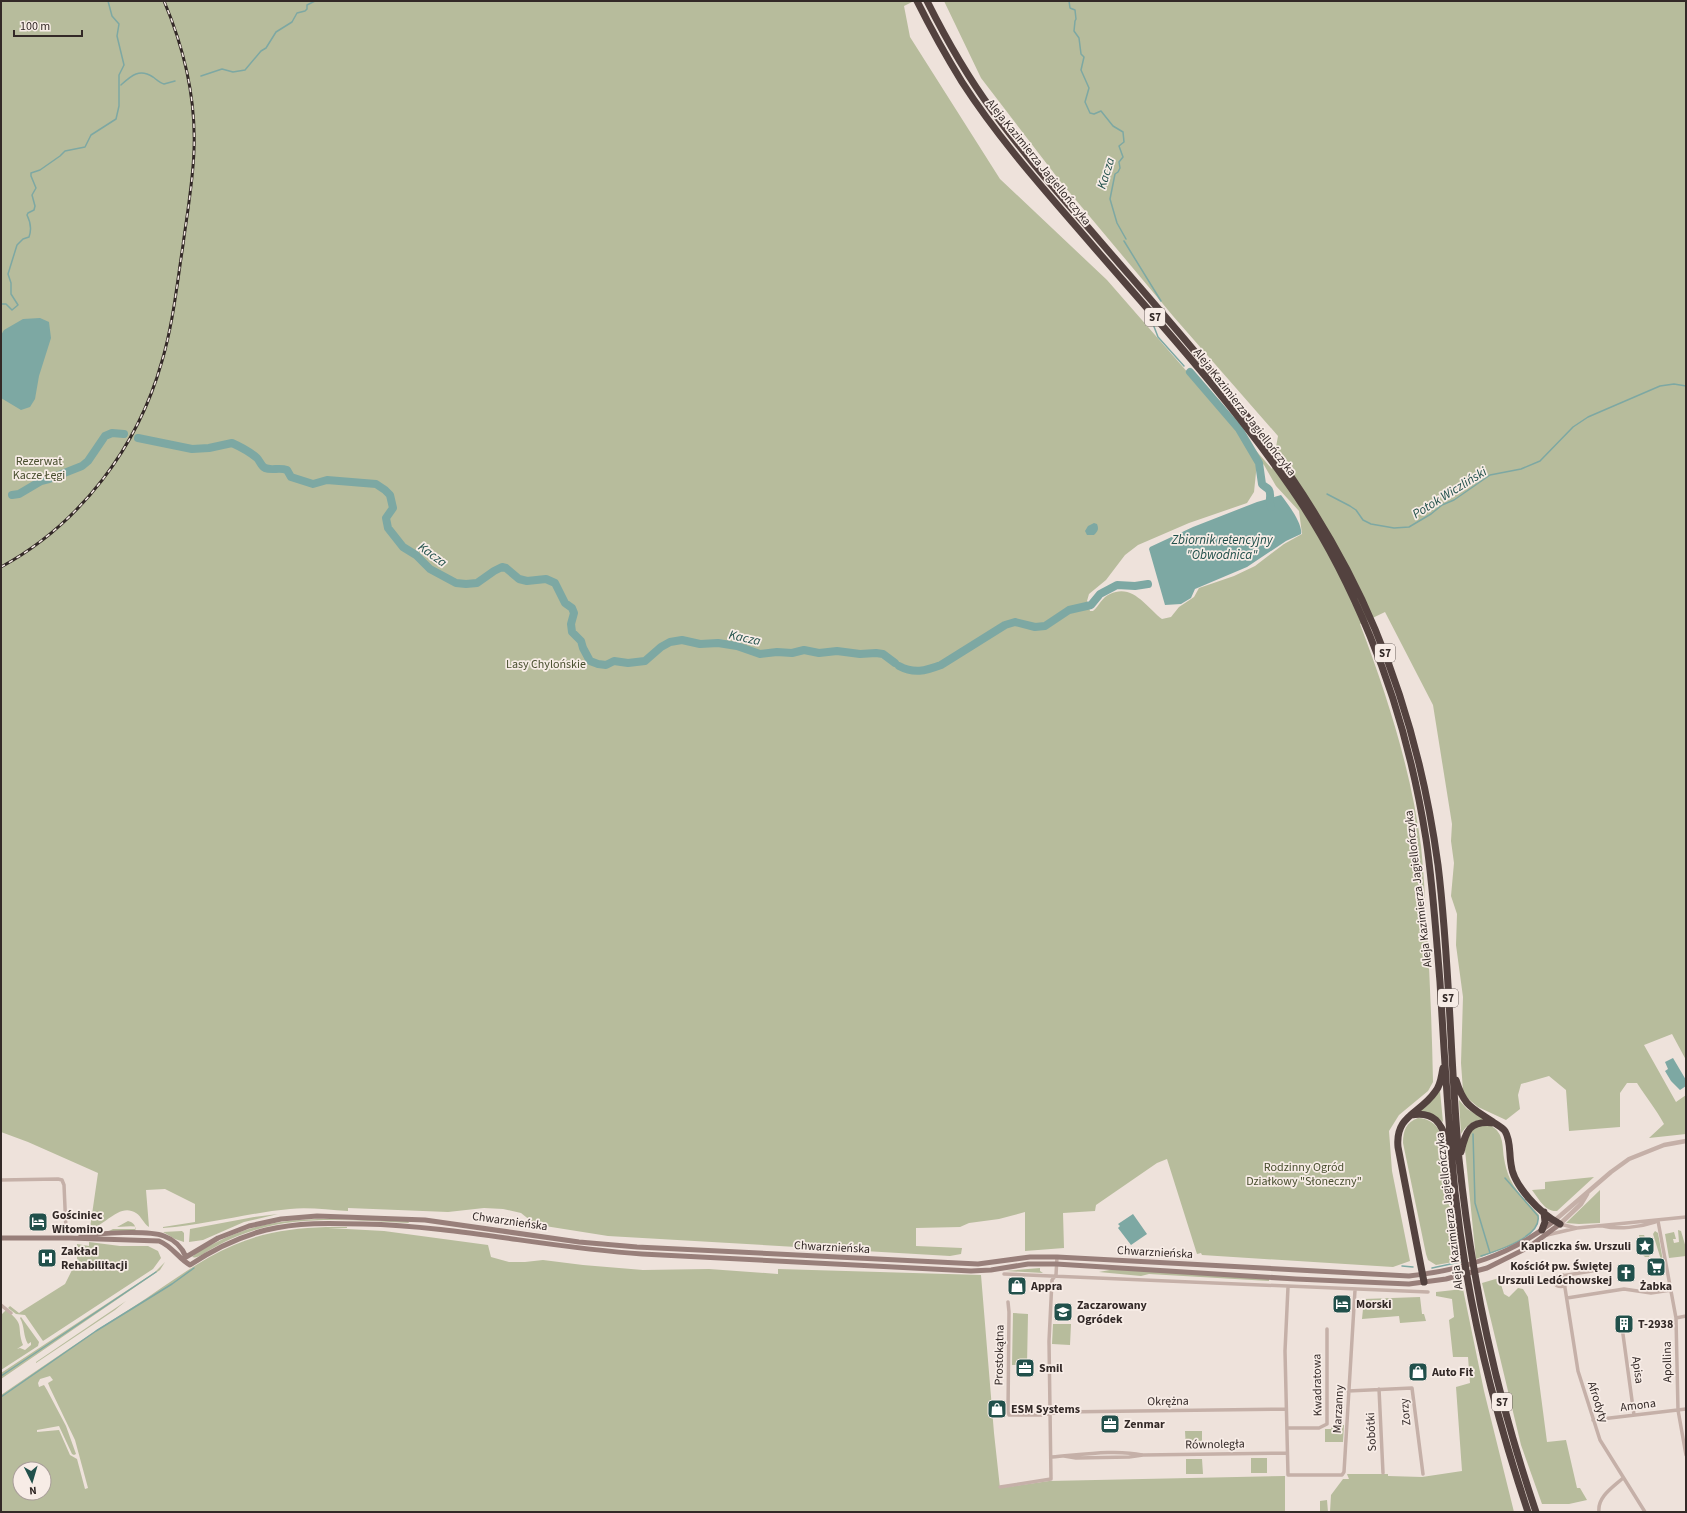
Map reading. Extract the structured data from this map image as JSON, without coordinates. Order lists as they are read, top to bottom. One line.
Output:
{"streets":{"highway":["Aleja Kazimierza Jagiellończyka","S7"],"main road":["Chwarznieńska"],"street":["Prostokątna","Apollina","Apisa","Kwadratowa","Okrężna","Afrodyty","Amona","Marzanny","Zorzy","Sobótki","Równoległa"]},"crossings":[["Chwarznieńska","Apollina"],["Prostokątna","Okrężna"],["Apollina","Amona"],["Apisa","Amona"],["Afrodyty","Amona"],["Marzanny","Zorzy"],["Marzanny","Równoległa"],["Zorzy","Sobótki"]],"water":["Kacza","Potok Wiczliński","Zbiornik retencyjny \"Obwodnica\""],"parks":["Rezerwat Kacze Łęgi","Lasy Chylońskie","Rodzinny Ogród Działkowy \"Słoneczny\""],"places":{"hotel":["Gościniec Witomino","Morski"],"place":["Kapliczka św. Urszuli"],"hospital":["Zakład Rehabilitacji"],"supermarket":["Żabka"],"church":["Kościół pw. Świętej Urszuli Ledóchowskej"],"shop":["Appra","Auto Fit","ESM Systems"],"school or university":["Zaczarowany Ogródek"],"building":["T-2938"],"office":["Smil","Zenmar"]},"scale_bar":"100 m","north":"bottom"}
